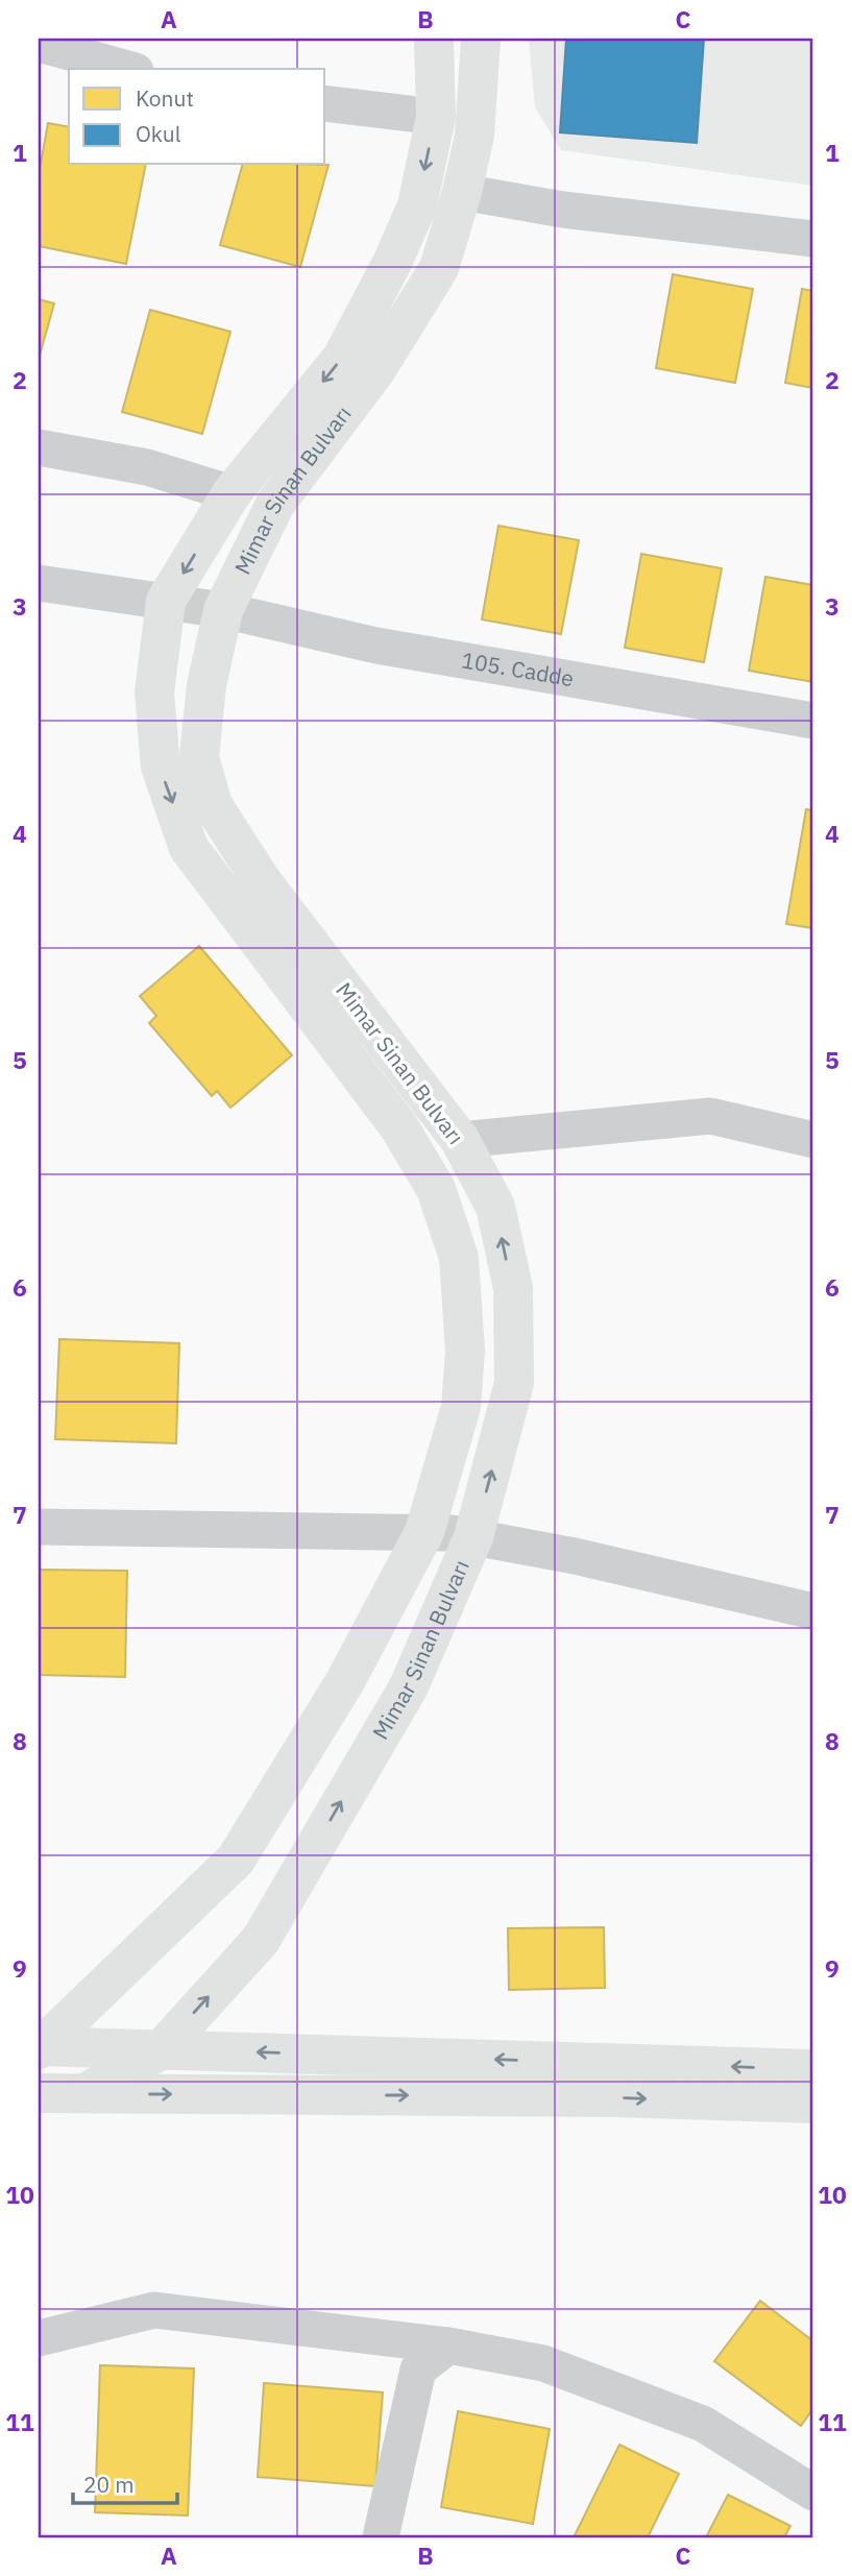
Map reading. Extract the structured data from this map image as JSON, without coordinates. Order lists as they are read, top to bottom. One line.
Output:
{"streets":{"main road":["Mimar Sinan Bulvarı"],"street":["105. Cadde"]},"crossings":[["Mimar Sinan Bulvarı","105. Cadde"]],"legend":["Konut","Okul"],"scale_bar":"20 m","grid":{"columns":["A","B","C"],"rows":["1","2","3","4","5","6","7","8","9","10","11"]}}
